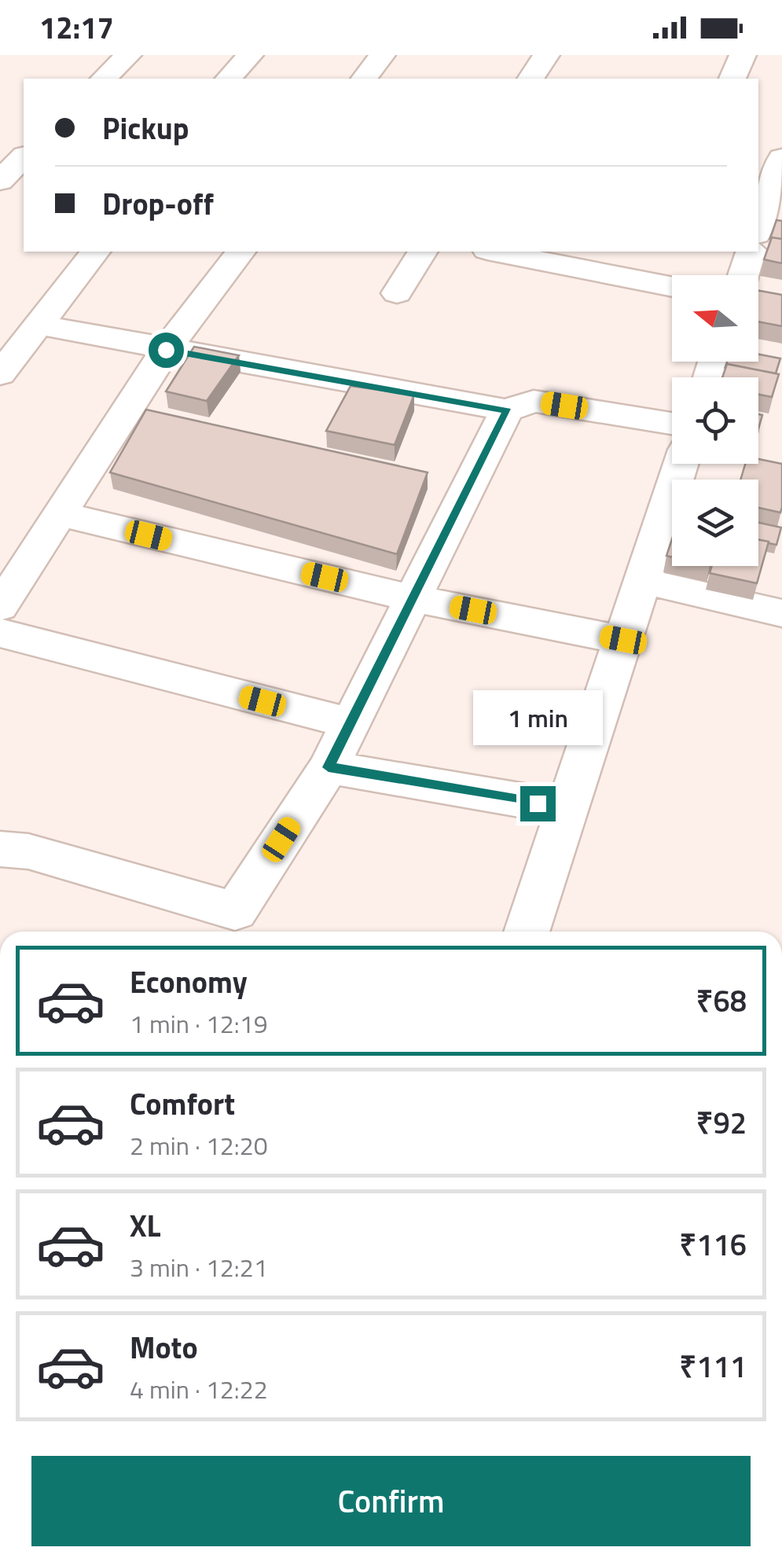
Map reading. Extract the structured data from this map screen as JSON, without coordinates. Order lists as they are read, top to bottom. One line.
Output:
{"north":"left","page":{"status":"12:17","banner":["Pickup","Drop-off"],"bubble":"1 min","list":[{"name":"Economy","note":"1 min · 12:19","value":"₹68"},{"name":"Comfort","note":"2 min · 12:20","value":"₹92"},{"name":"XL","note":"3 min · 12:21","value":"₹116"},{"name":"Moto","note":"4 min · 12:22","value":"₹111"}],"buttons":"Confirm"}}
